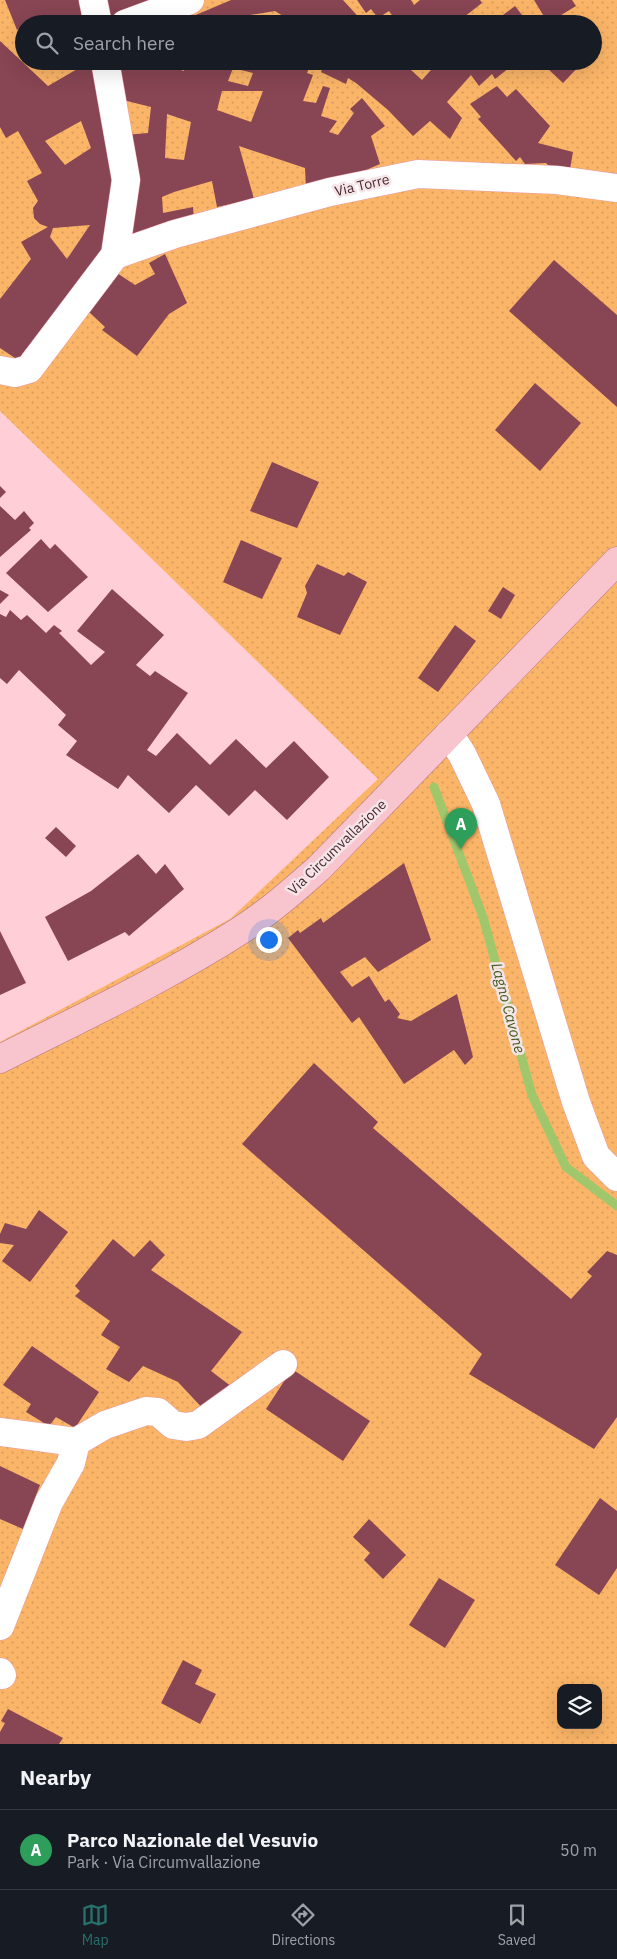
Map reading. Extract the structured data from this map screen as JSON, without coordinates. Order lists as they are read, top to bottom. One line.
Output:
{"streets":{"main road":["Via Circumvallazione"],"street":["Via Torre"]},"water":["Lagno Cavone"],"page":{"search":"Search here","pins":"A","heading":"Nearby","list":[{"mark":"A","name":"Parco Nazionale del Vesuvio","note":"Park · Via Circumvallazione","value":"50 m"}],"nav":["Map","Directions","Saved"]}}
